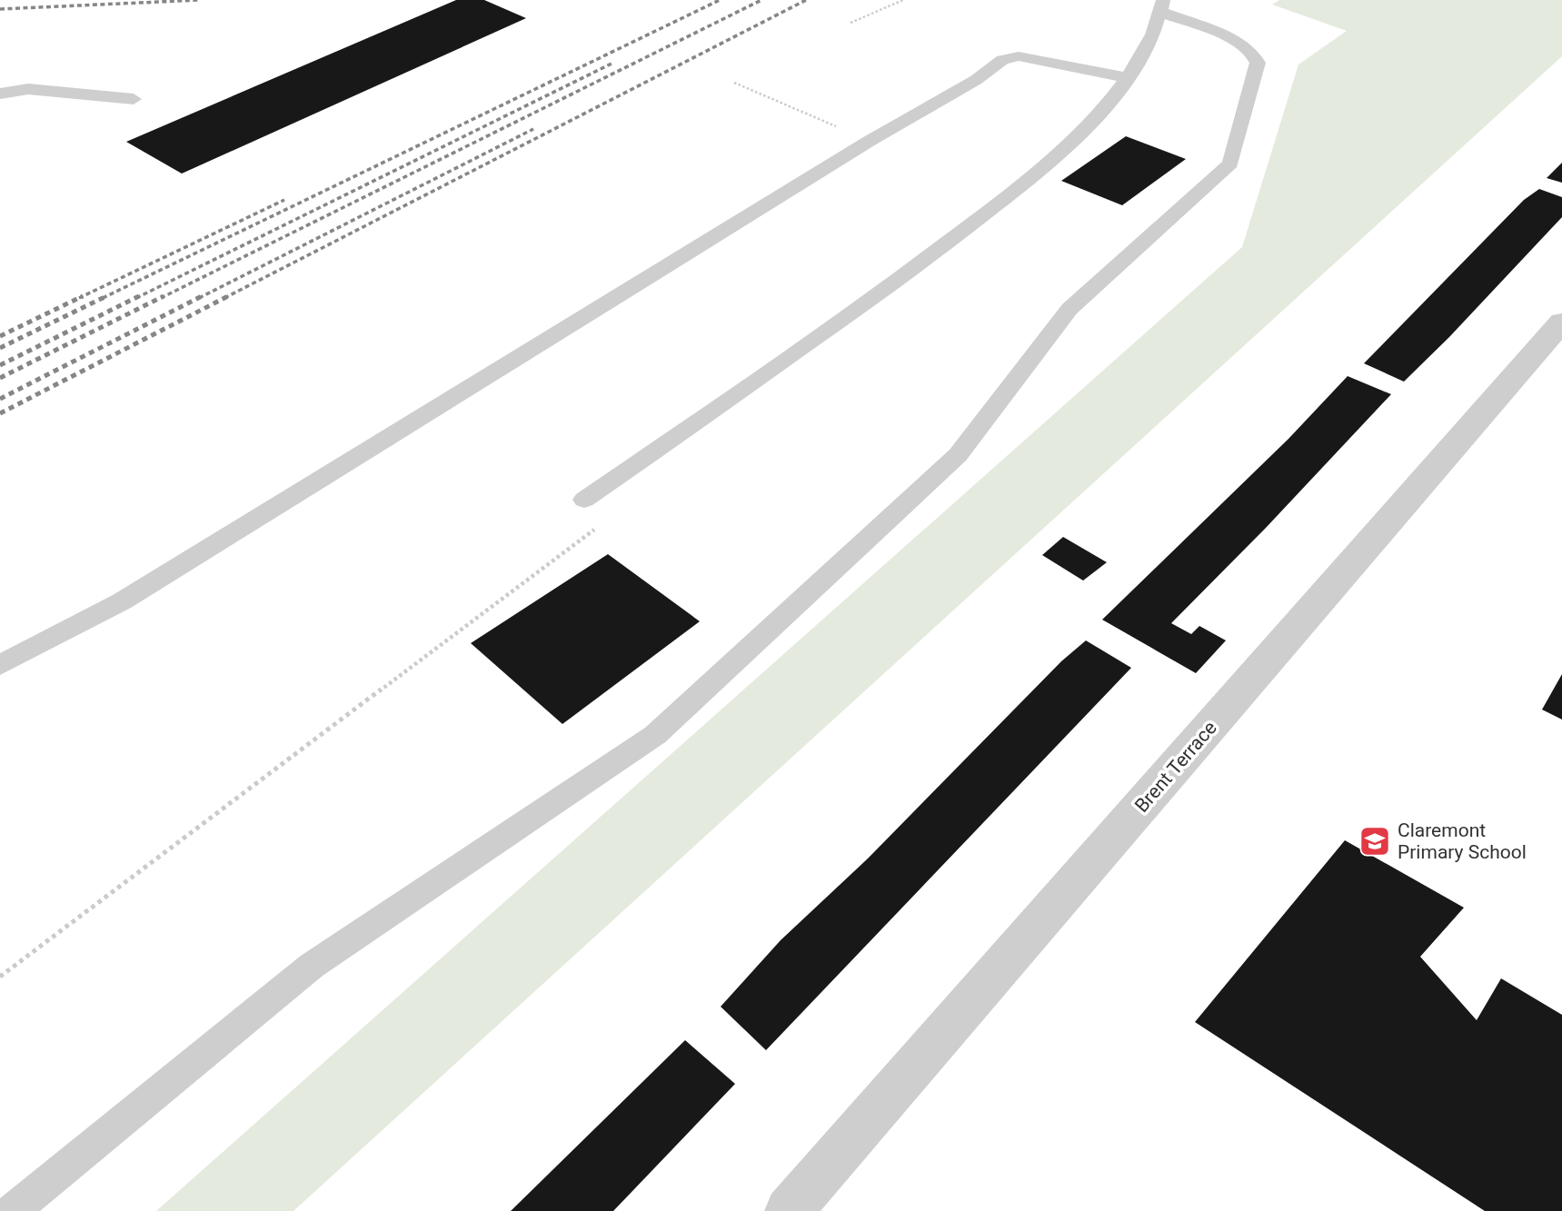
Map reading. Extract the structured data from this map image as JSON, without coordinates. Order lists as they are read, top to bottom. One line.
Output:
{"streets":{"street":["Brent Terrace"]},"places":{"school or university":["Claremont Primary School"]}}
